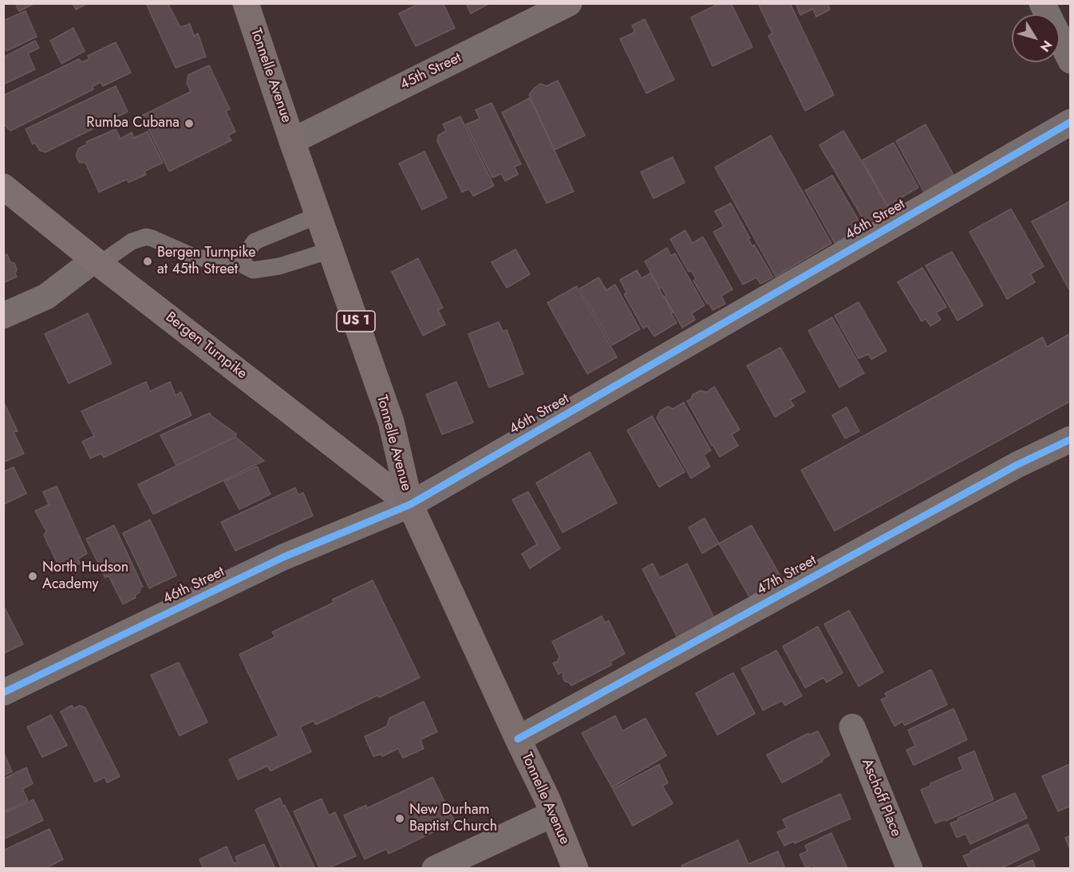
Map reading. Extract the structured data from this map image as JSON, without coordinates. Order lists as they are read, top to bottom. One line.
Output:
{"streets":{"main road":["Tonnelle Avenue","US 1","Bergen Turnpike"],"street":["45th Street","46th Street","47th Street","Aschoff Place"]},"crossings":[["45th Street","Tonnelle Avenue"],["Tonnelle Avenue","46th Street"],["Tonnelle Avenue","Bergen Turnpike"],["Tonnelle Avenue","47th Street"],["46th Street","Bergen Turnpike"]],"places":["Rumba Cubana","Bergen Turnpike at 45th Street","North Hudson Academy","New Durham Baptist Church"],"north":"bottom right"}
